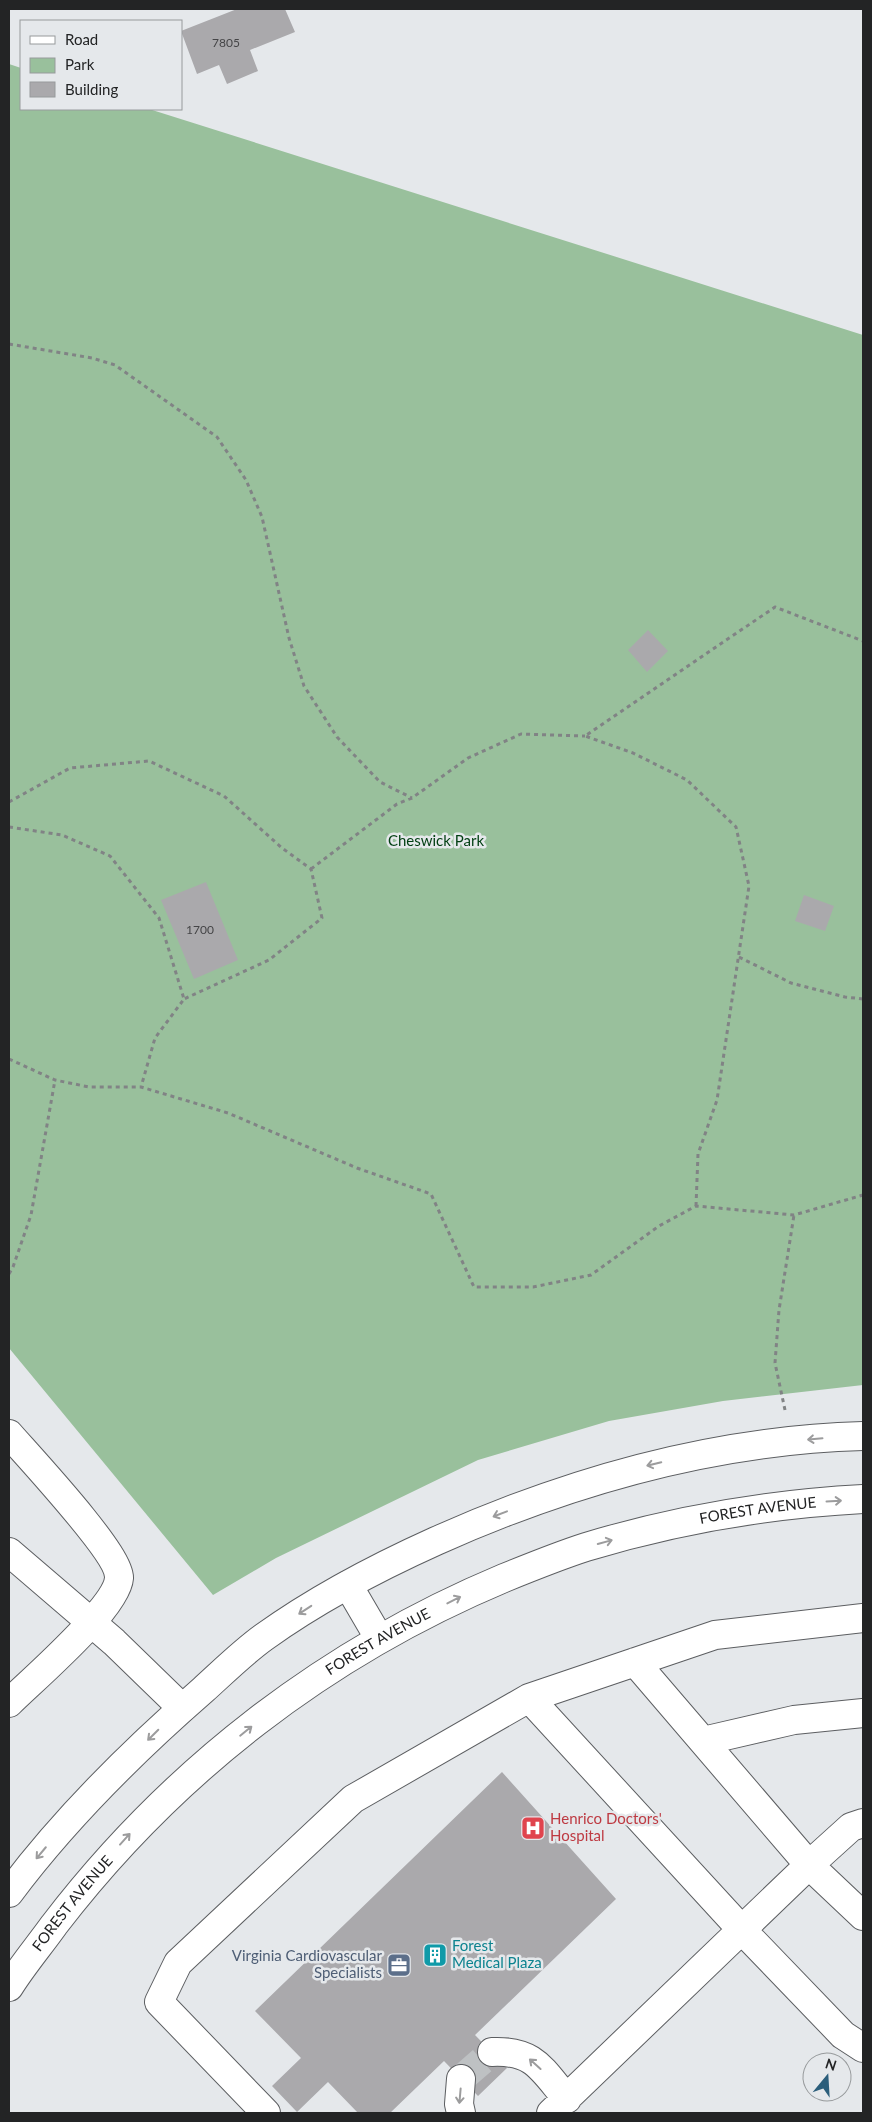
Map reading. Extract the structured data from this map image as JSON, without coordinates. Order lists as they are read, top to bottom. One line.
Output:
{"streets":{"main road":["FOREST AVENUE"]},"parks":["Cheswick Park"],"places":{"hospital":["Henrico Doctors' Hospital"],"building":["Forest Medical Plaza"],"office":["Virginia Cardiovascular Specialists"]},"house_numbers":["7805","1700"],"legend":["Road","Park","Building"],"north":"top"}
